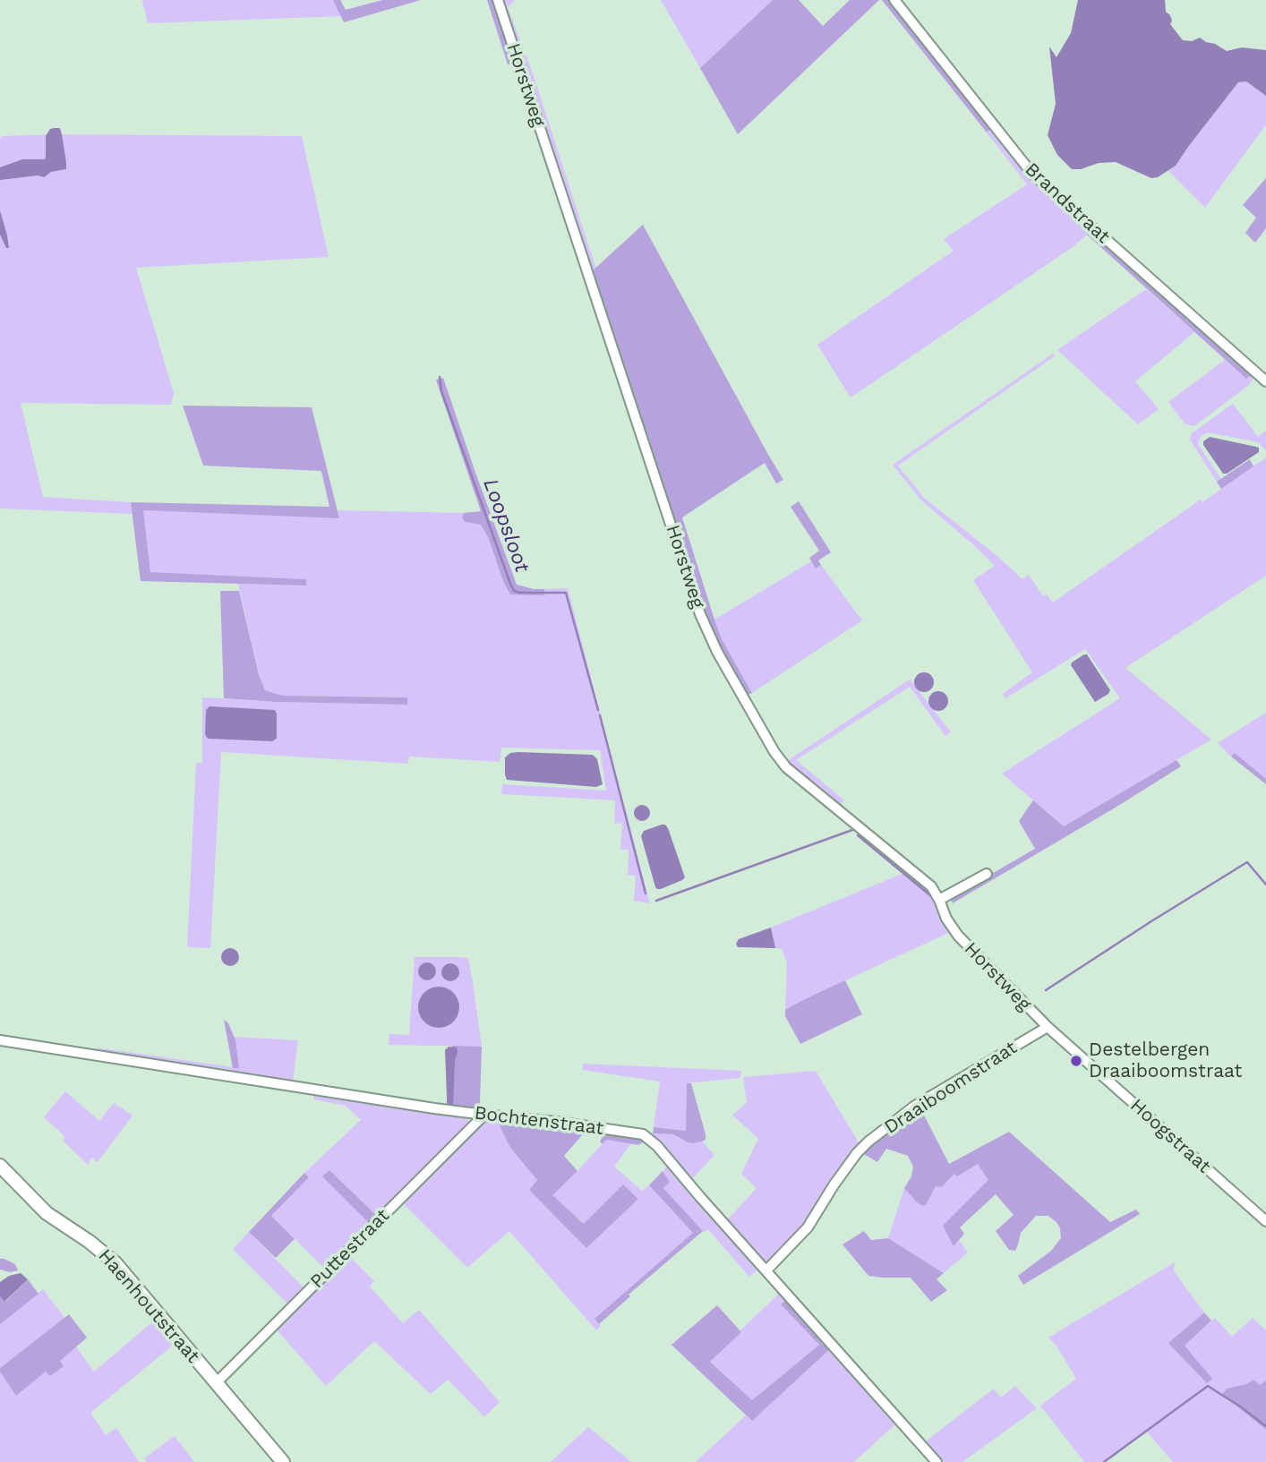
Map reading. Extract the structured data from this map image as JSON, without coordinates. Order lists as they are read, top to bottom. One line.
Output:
{"streets":{"street":["Horstweg","Brandstraat","Draaiboomstraat","Bochtenstraat","Hoogstraat","Puttestraat","Haenhoutstraat"]},"crossings":[["Horstweg","Draaiboomstraat"],["Horstweg","Hoogstraat"],["Draaiboomstraat","Bochtenstraat"],["Draaiboomstraat","Hoogstraat"],["Bochtenstraat","Puttestraat"],["Puttestraat","Haenhoutstraat"]],"water":["Loopsloot"],"places":["Destelbergen Draaiboomstraat"]}
